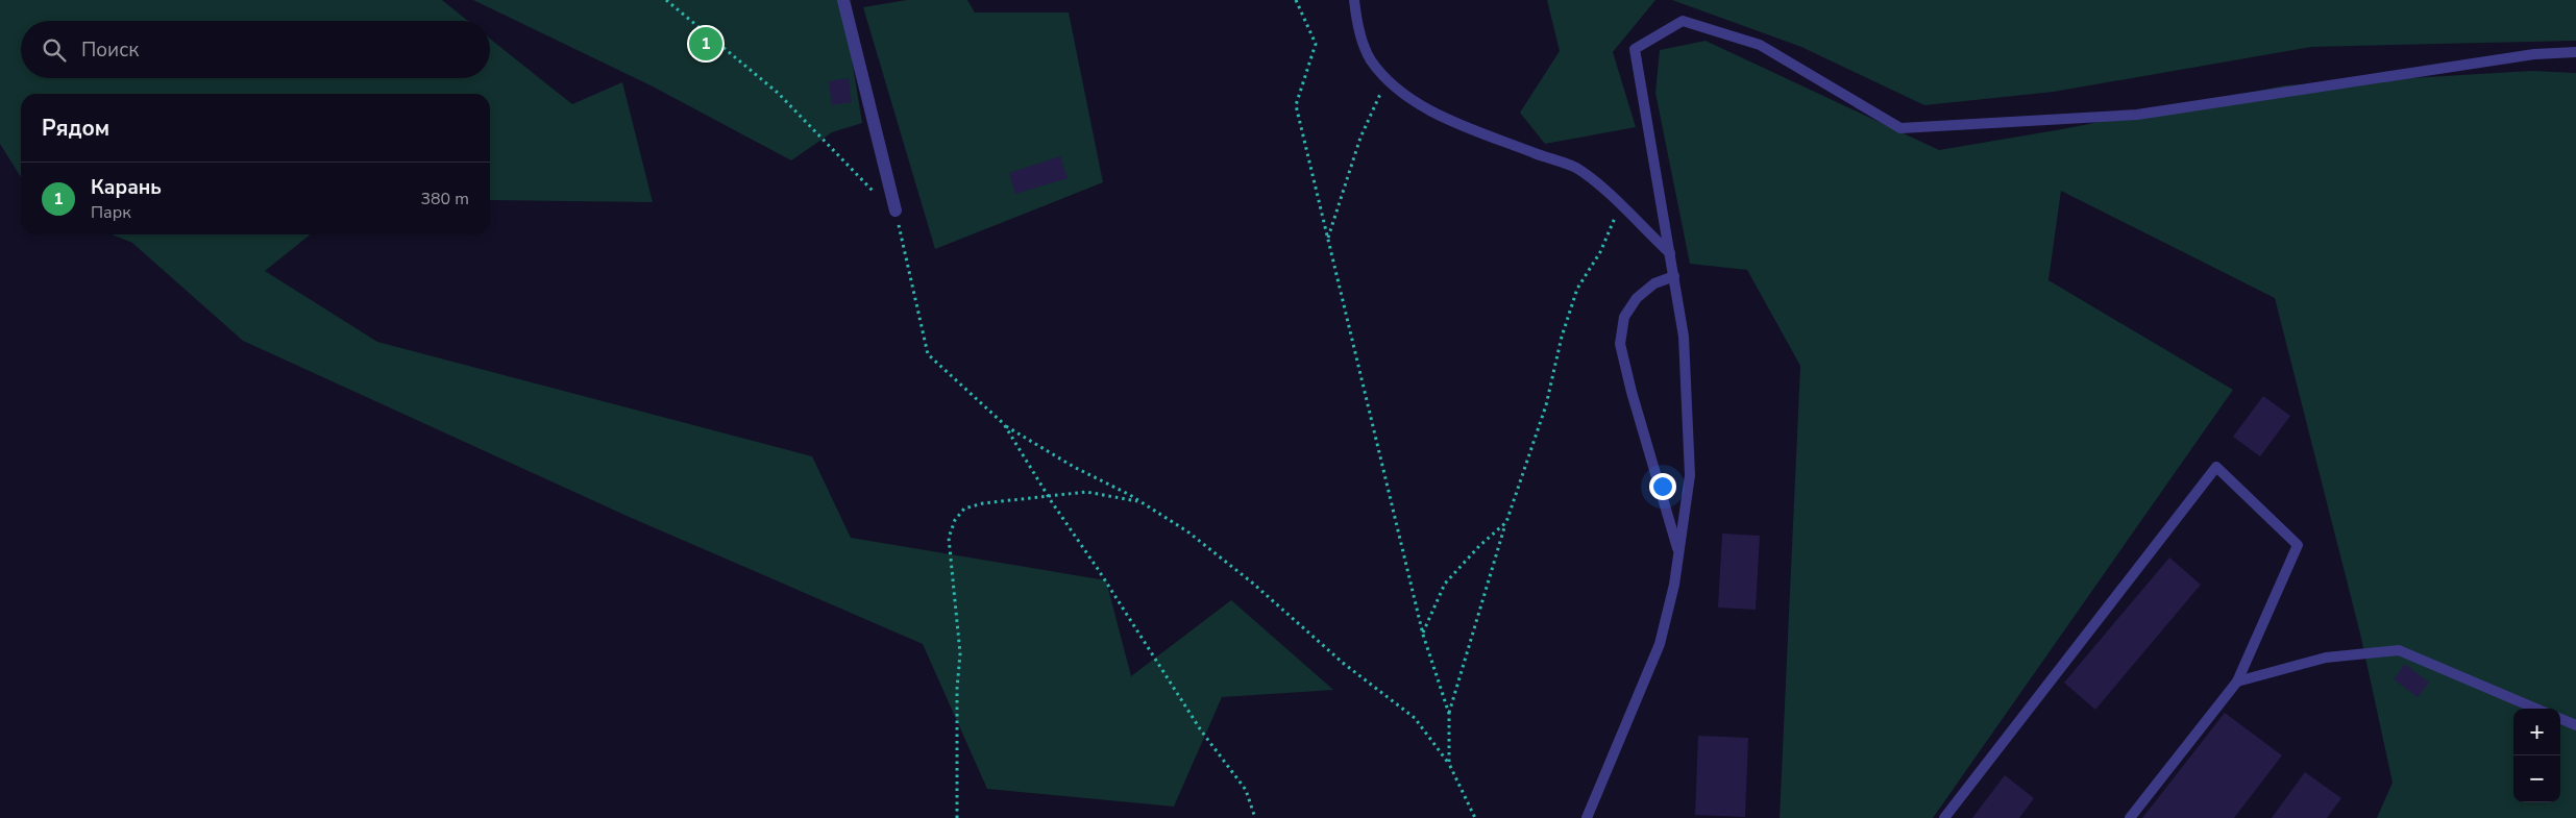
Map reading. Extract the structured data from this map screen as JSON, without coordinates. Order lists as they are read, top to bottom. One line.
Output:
{"page":{"search":"Поиск","pins":"1","heading":"Рядом","list":[{"mark":"1","name":"Карань","note":"Парк","value":"380 m"}],"map_buttons":["+","−"]}}
